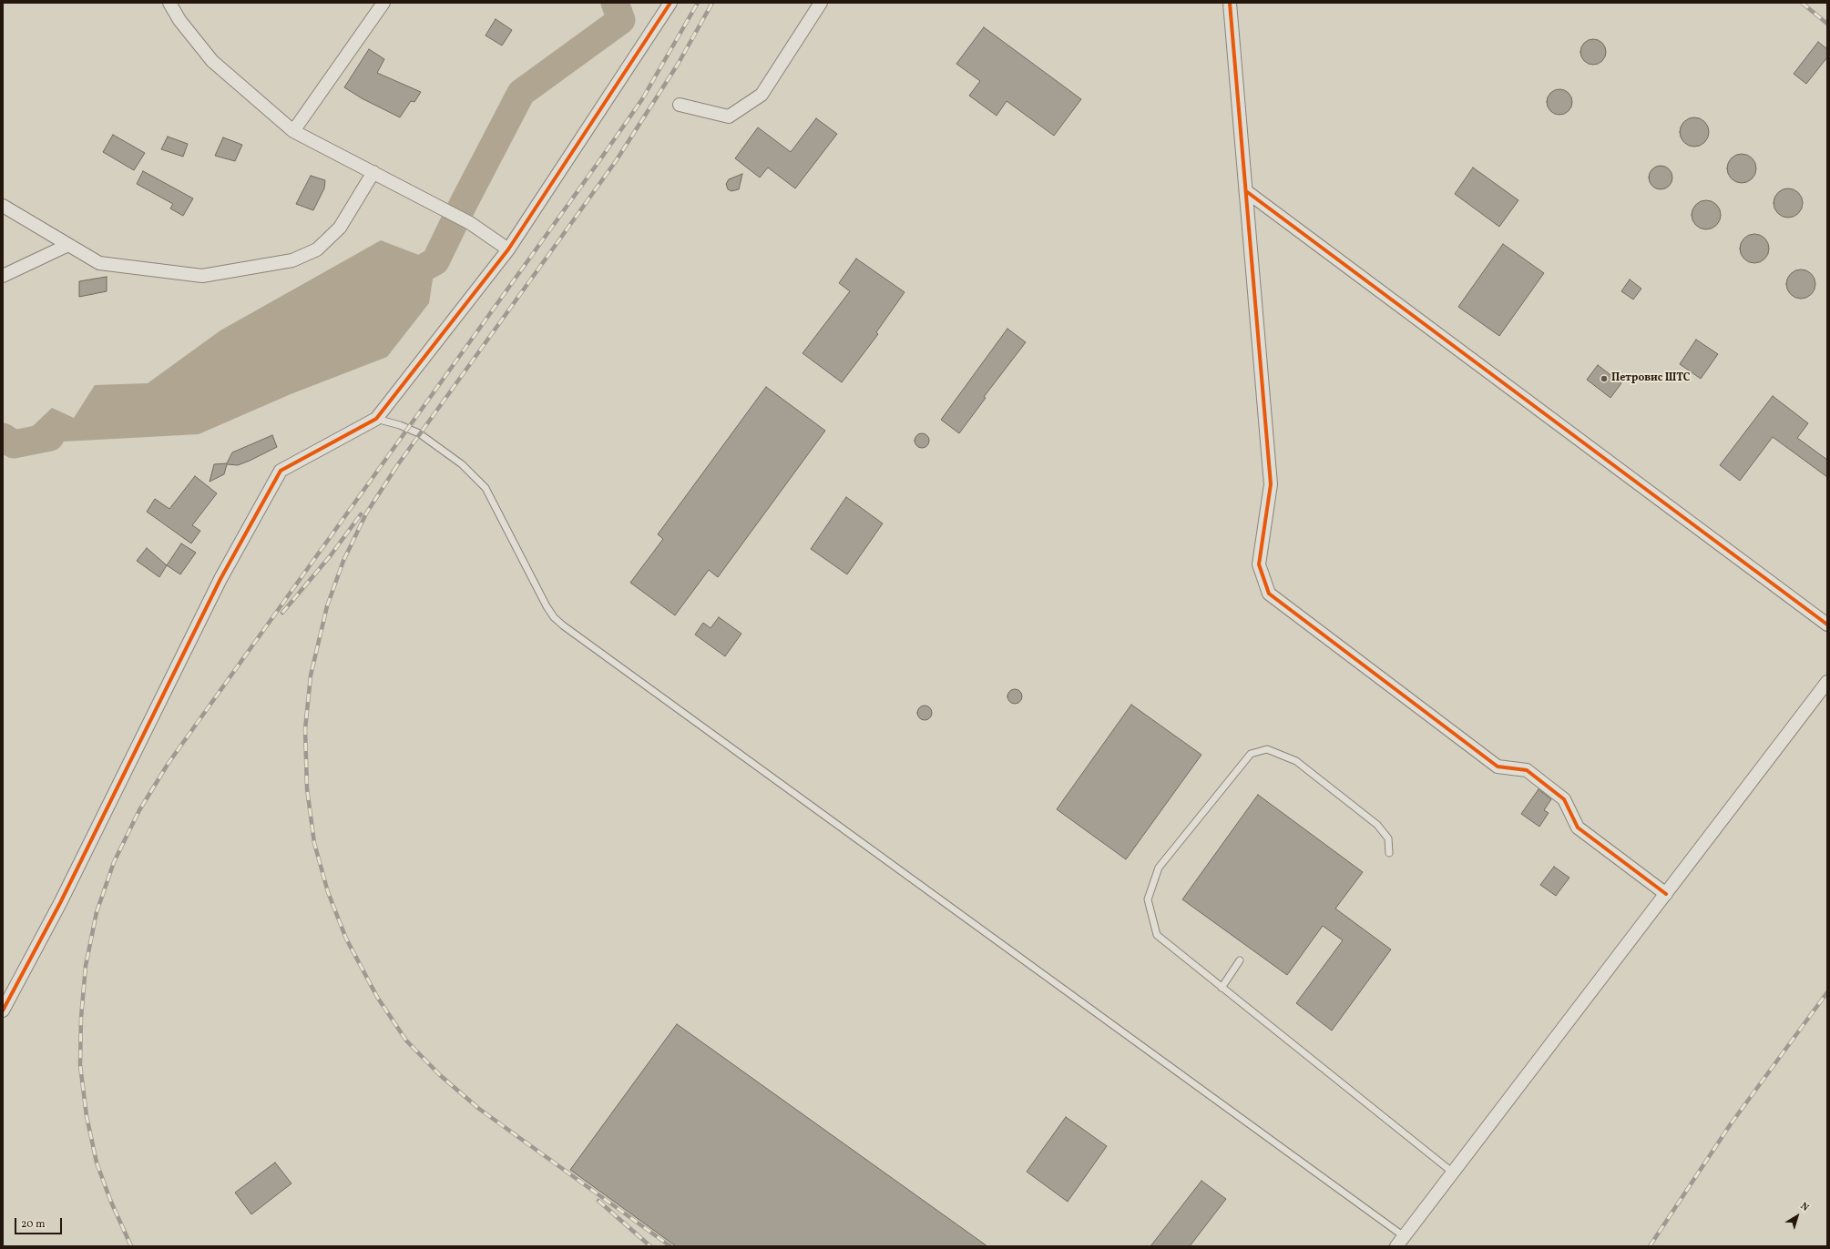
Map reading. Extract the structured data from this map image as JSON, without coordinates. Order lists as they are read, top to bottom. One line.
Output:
{"places":["Петровис ШТС"],"scale_bar":"20 m","north":"top right"}
